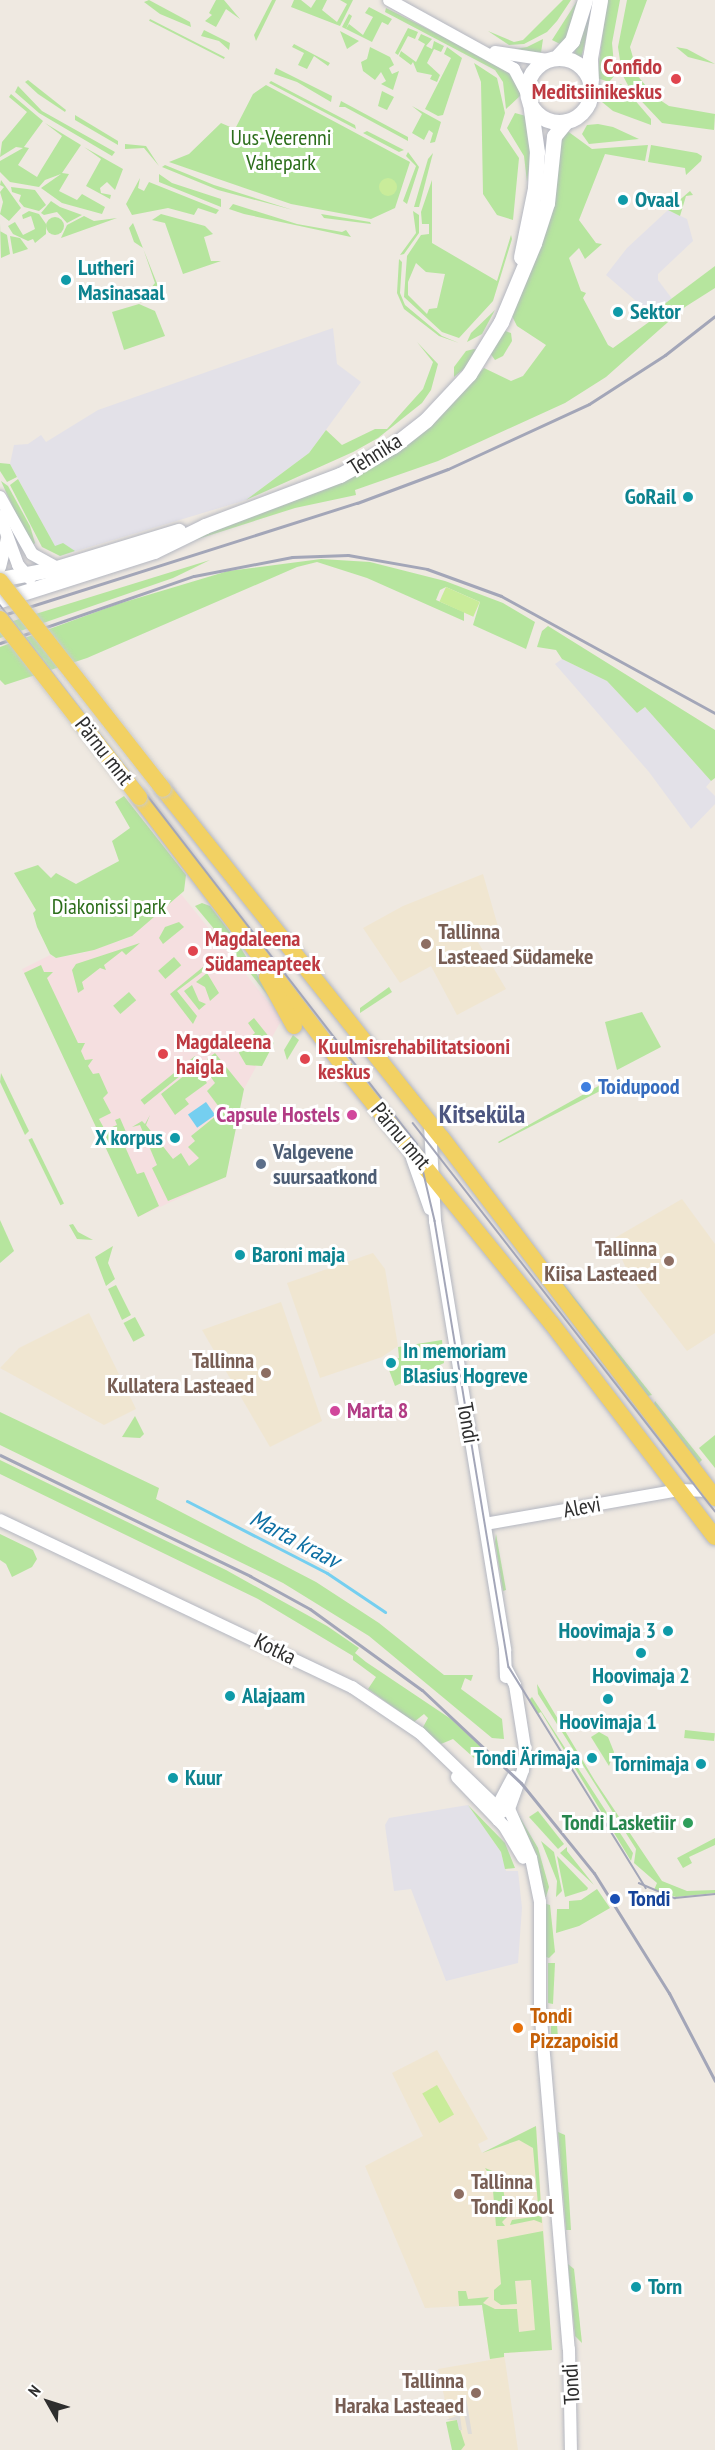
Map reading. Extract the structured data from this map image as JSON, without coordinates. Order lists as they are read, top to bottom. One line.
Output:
{"streets":{"main road":["Tehnika","Pärnu mnt"],"street":["Tondi","Alevi","Kotka"]},"crossings":[["Tehnika","Pärnu mnt"],["Pärnu mnt","Tondi"],["Pärnu mnt","Alevi"],["Tondi","Alevi"],["Tondi","Kotka"]],"districts":["Kitseküla"],"water":["Marta kraav"],"parks":["Uus-Veerenni Vahepark","Diakonissi park"],"places":["Confido Meditsiinikeskus","Ovaal","Lutheri Masinasaal","Sektor","GoRail","Tallinna Lasteaed Südameke","Magdaleena Südameapteek","Magdaleena haigla","Kuulmisrehabilitatsiooni keskus","Toidupood","Capsule Hostels","X korpus","Valgevene suursaatkond","Baroni maja","Tallinna Kiisa Lasteaed","In memoriam Blasius Hogreve","Tallinna Kullatera Lasteaed","Marta 8","Hoovimaja 3","Hoovimaja 2","Alajaam","Hoovimaja 1","Tondi Ärimaja","Tornimaja","Kuur","Tondi Lasketiir","Tondi","Tondi Pizzapoisid","Tallinna Tondi Kool","Torn","Tallinna Haraka Lasteaed"],"north":"top left"}
